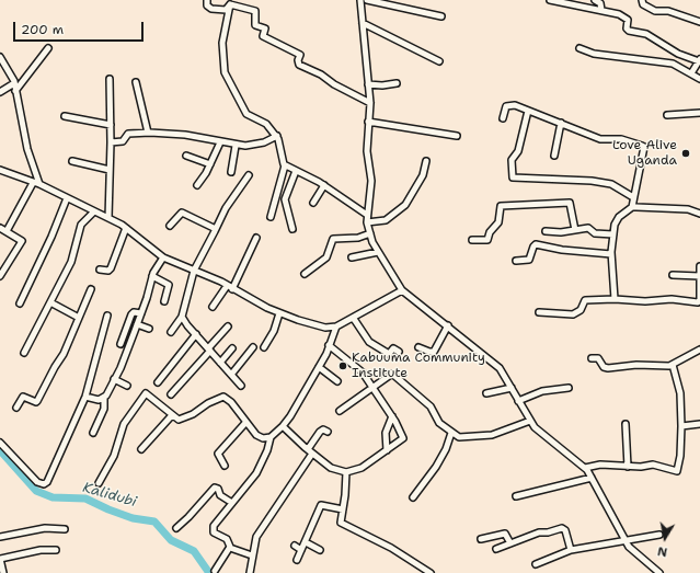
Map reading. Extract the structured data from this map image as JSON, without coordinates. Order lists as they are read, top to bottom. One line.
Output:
{"water":["Kalidubi"],"places":["Love Alive Uganda","Kabuuma Community Institute"],"scale_bar":"200 m","north":"bottom"}
